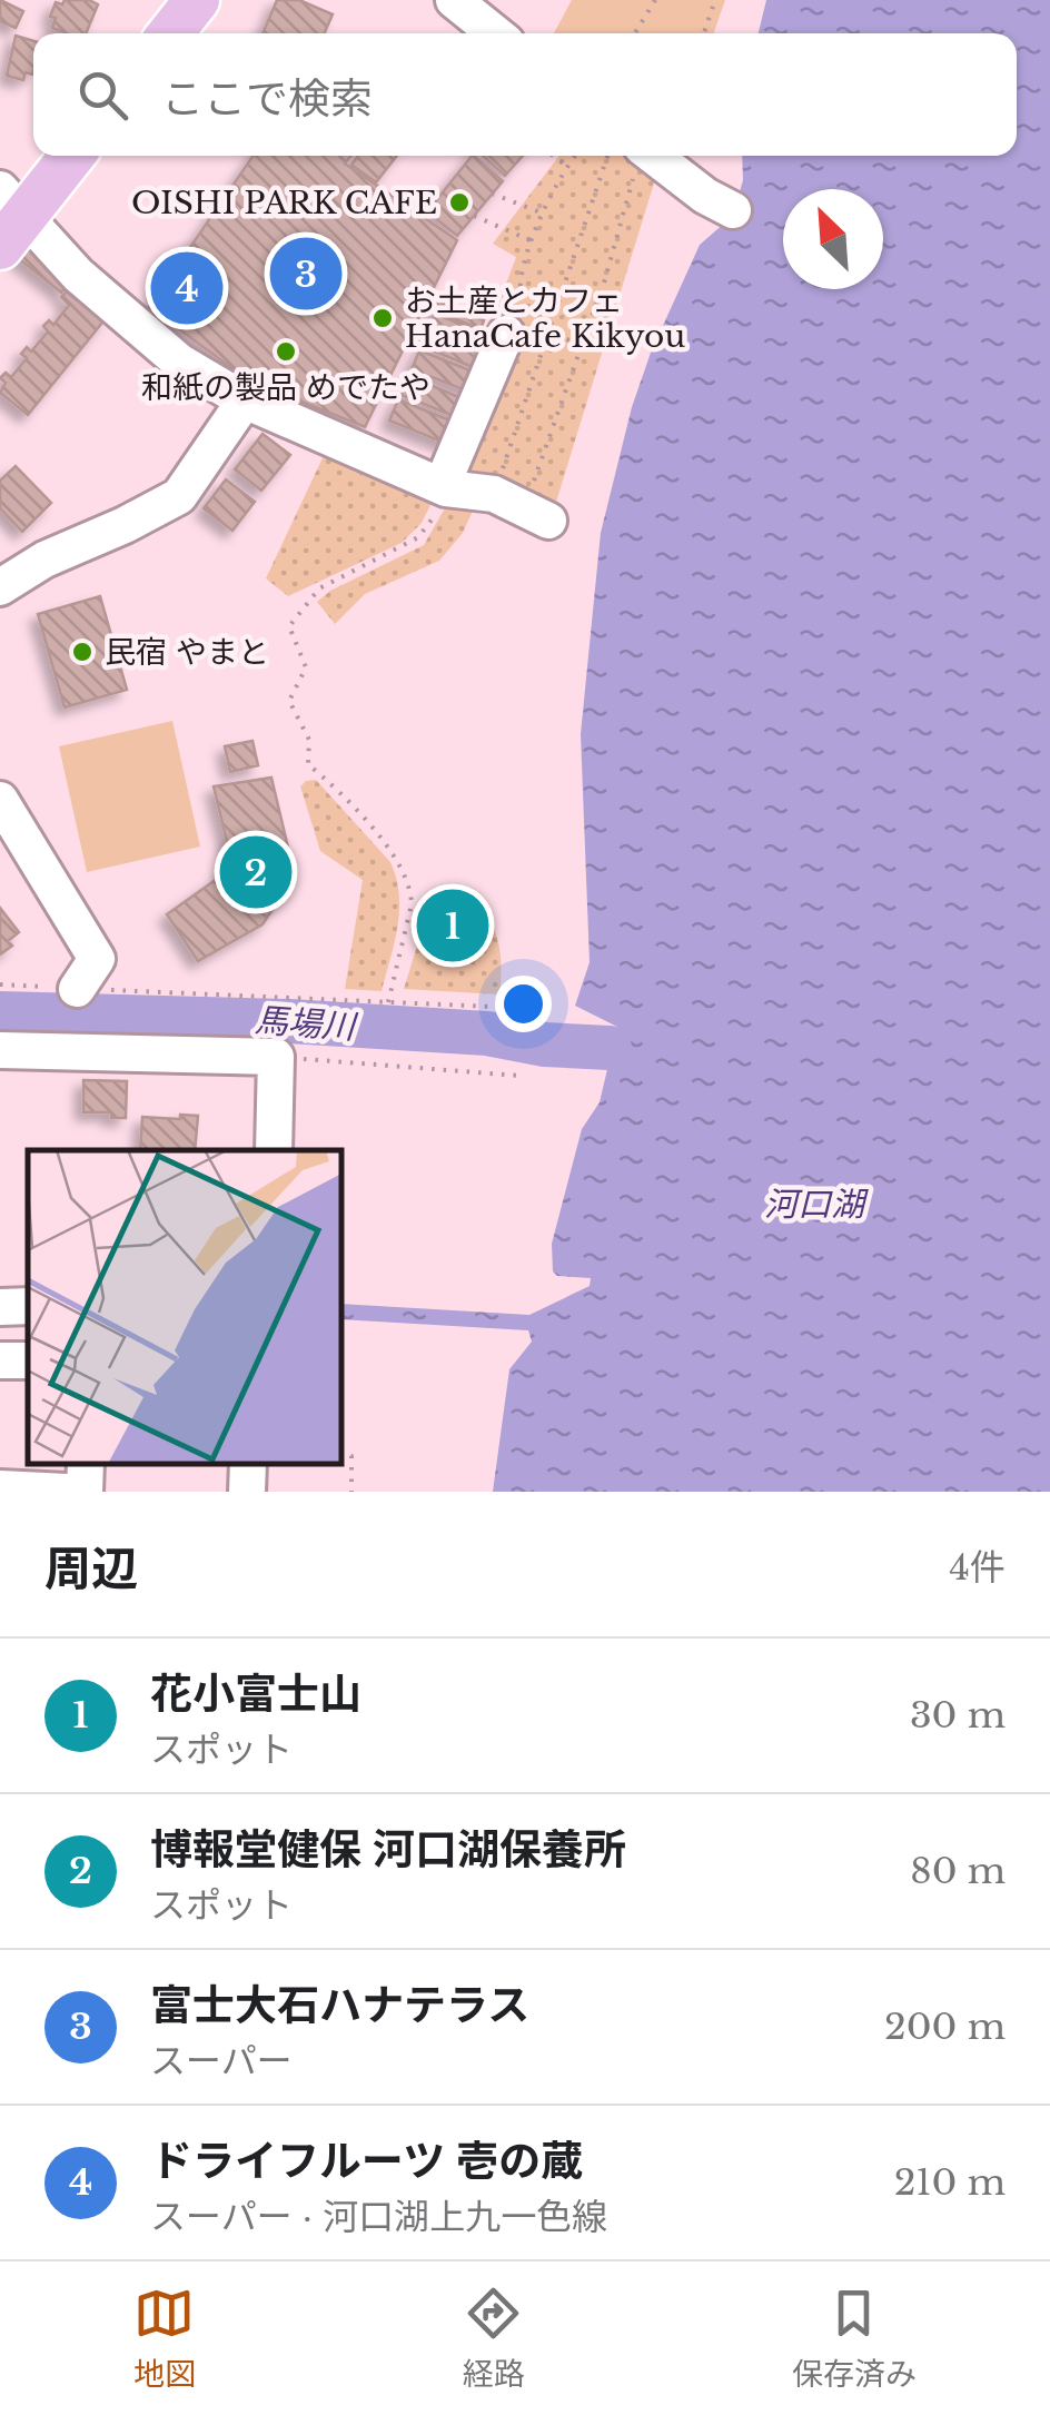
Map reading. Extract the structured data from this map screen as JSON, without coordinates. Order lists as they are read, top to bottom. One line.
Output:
{"water":["馬場川","河口湖"],"places":["OISHI PARK CAFE","お土産とカフェ HanaCafe Kikyou","和紙の製品 めでたや","民宿 やまと"],"north":"top left","page":{"search":"ここで検索","pins":["3","4","2","1"],"heading":["周辺","4件"],"list":[{"mark":"1","name":"花小富士山","note":"スポット","value":"30 m"},{"mark":"2","name":"博報堂健保 河口湖保養所","note":"スポット","value":"80 m"},{"mark":"3","name":"富士大石ハナテラス","note":"スーパー","value":"200 m"},{"mark":"4","name":"ドライフルーツ 壱の蔵","note":"スーパー · 河口湖上九一色線","value":"210 m"}],"nav":["地図","経路","保存済み"]}}
